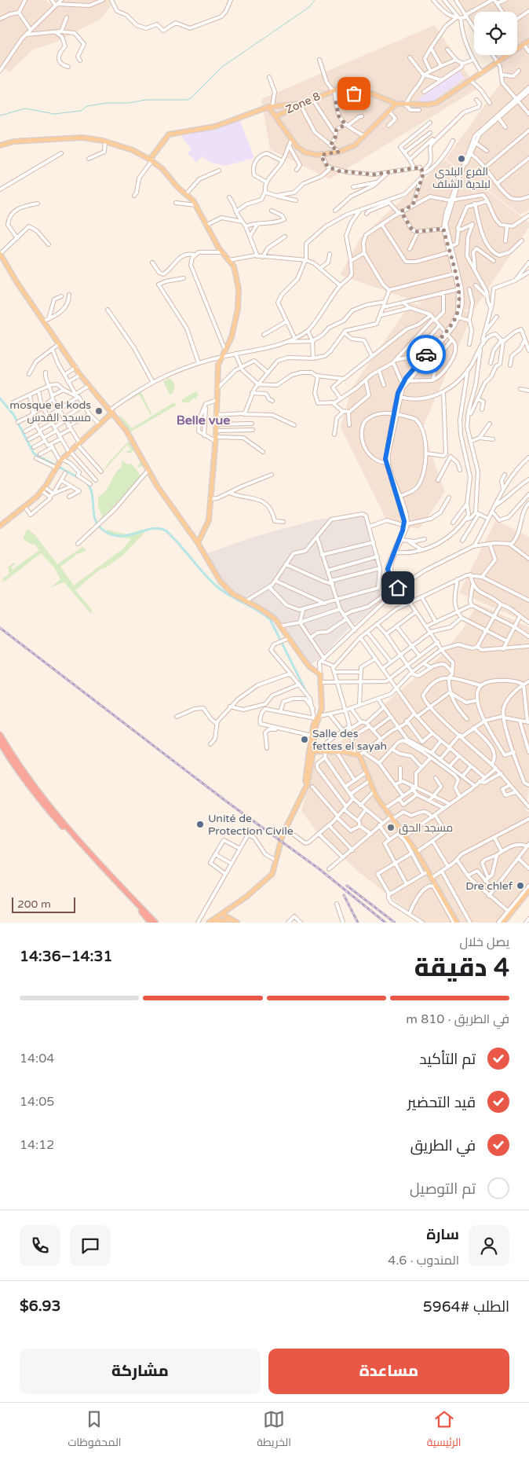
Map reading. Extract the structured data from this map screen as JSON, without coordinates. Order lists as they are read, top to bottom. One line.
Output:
{"streets":{"main road":["Zone 8"]},"districts":["Belle vue"],"places":["الفرع البلدي لبلدية الشلف","mosque el kods مسجد القدس","Salle des fettes el sayah","Unité de Protection Civile","مسجد الحق","Dre chlef"],"scale_bar":"200 m","page":{"scale":"200 m","heading":["4 دقيقة","يصل خلال","14:31–14:36"],"panel":["سارة","المندوب · 4.6","الطلب #5964","$6.93"],"bar":"في الطريق · 810 m","list":[["تم التأكيد","14:04"],["قيد التحضير","14:05"],["في الطريق","14:12"],"تم التوصيل"],"buttons":["مساعدة","مشاركة"],"tabs":["الرئيسية","الخريطة","المحفوظات"]}}
